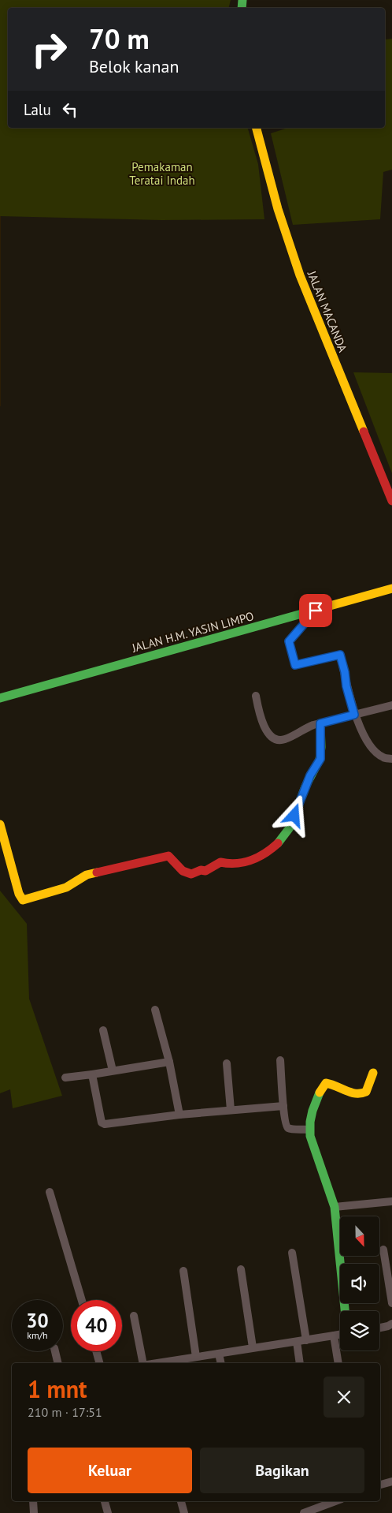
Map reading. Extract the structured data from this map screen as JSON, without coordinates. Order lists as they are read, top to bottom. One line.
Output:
{"streets":{"street":["JALAN MACANDA","JALAN H.M. YASIN LIMPO"]},"parks":["Pemakaman Teratai Indah"],"north":"bottom","page":{"turn":["70 m","Belok kanan"],"then":"Lalu","speed":"30 km/h","limit":"40","heading":["1 mnt","210 m · 17:51"],"buttons":["Keluar","Bagikan"]}}
